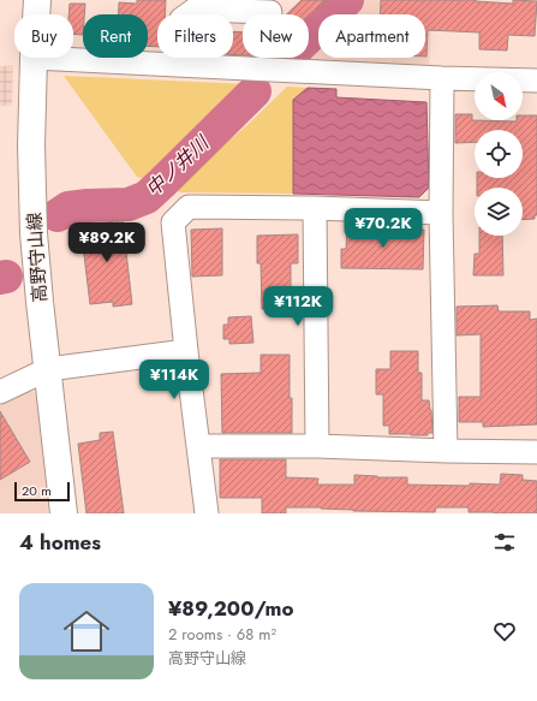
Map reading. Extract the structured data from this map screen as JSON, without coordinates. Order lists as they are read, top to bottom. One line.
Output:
{"streets":{"main road":["高野守山線"]},"water":["中ノ井川"],"scale_bar":"20 m","north":"bottom right","page":{"chip":["Buy","Rent","Filters","New","Apartment"],"price":["¥70.2K","¥89.2K","¥112K","¥114K"],"scale":"20 m","heading":"4 homes","list":[{"name":"¥89,200/mo","note":"2 rooms · 68 m² · 高野守山線"}]}}
